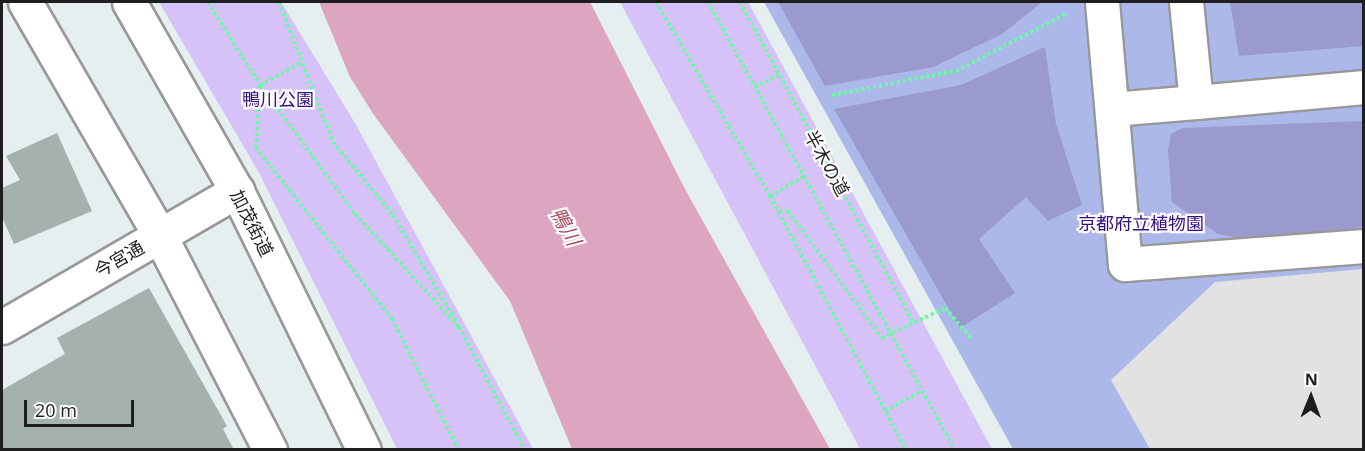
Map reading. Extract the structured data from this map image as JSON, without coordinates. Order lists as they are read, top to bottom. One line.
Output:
{"streets":{"street":["加茂街道","今宮通"],"path":["半木の道"]},"crossings":[["加茂街道","今宮通"]],"water":["鴨川"],"parks":["鴨川公園","京都府立植物園"],"scale_bar":"20 m","north":"top"}
